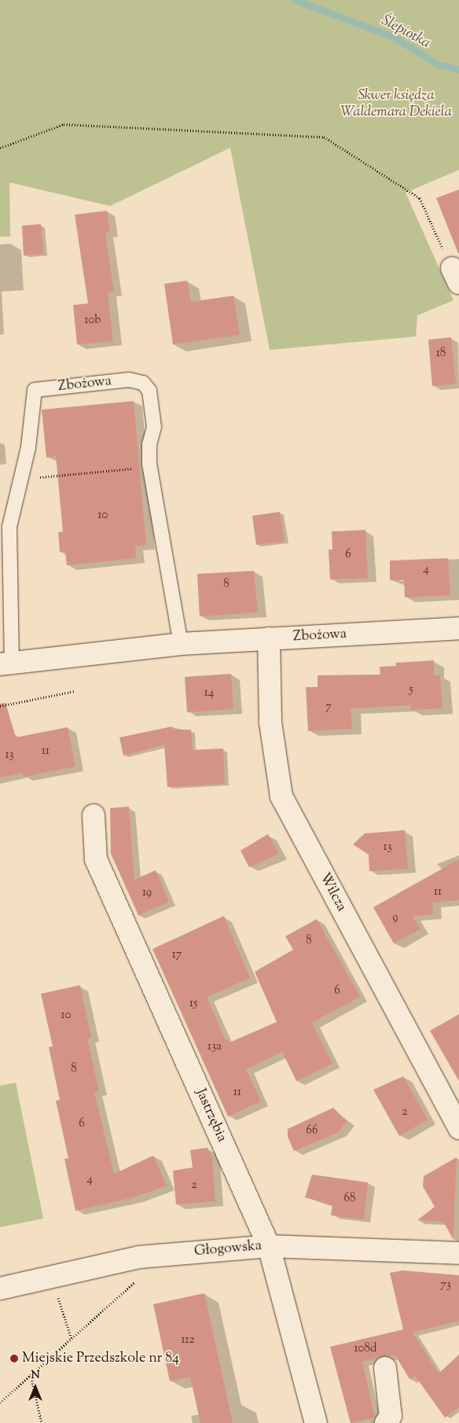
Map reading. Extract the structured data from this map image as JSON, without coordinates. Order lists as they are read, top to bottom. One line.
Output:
{"streets":{"street":["Zbożowa","Wilcza","Jastrzębia","Głogowska"]},"crossings":[["Zbożowa","Wilcza"],["Jastrzębia","Głogowska"]],"water":["Ślepiotka"],"parks":["Skwer księdza Waldemara Dekiela"],"places":["Miejskie Przedszkole nr 84"],"house_numbers":["10b","18","10","6","4","8","5","14","7","11","13","13","11","19","9","8","17","6","15","10","13a","8","11","2","6","66","4","2","68","73","112","108d"],"north":"top"}
